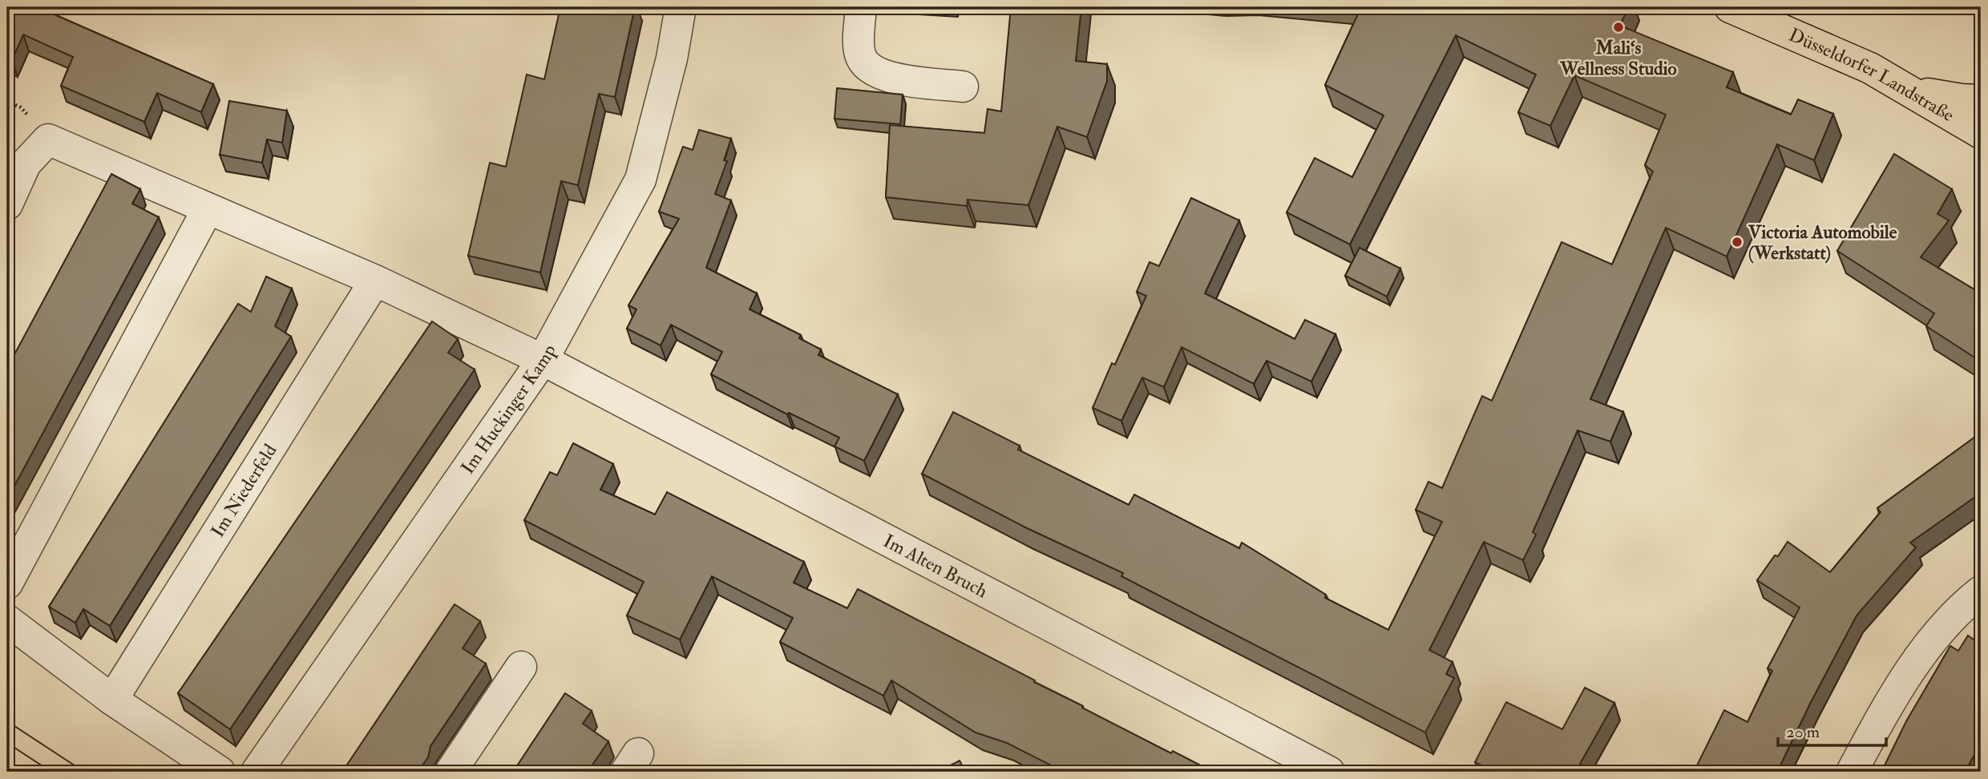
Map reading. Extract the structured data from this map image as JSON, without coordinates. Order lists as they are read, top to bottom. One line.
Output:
{"streets":{"main road":["Düsseldorfer Landstraße"],"street":["Im Huckinger Kamp","Im Niederfeld","Im Alten Bruch"]},"crossings":[["Im Huckinger Kamp","Im Alten Bruch"]],"places":["Mali‘s Wellness Studio","Victoria Automobile (Werkstatt)"],"scale_bar":"20 m"}
